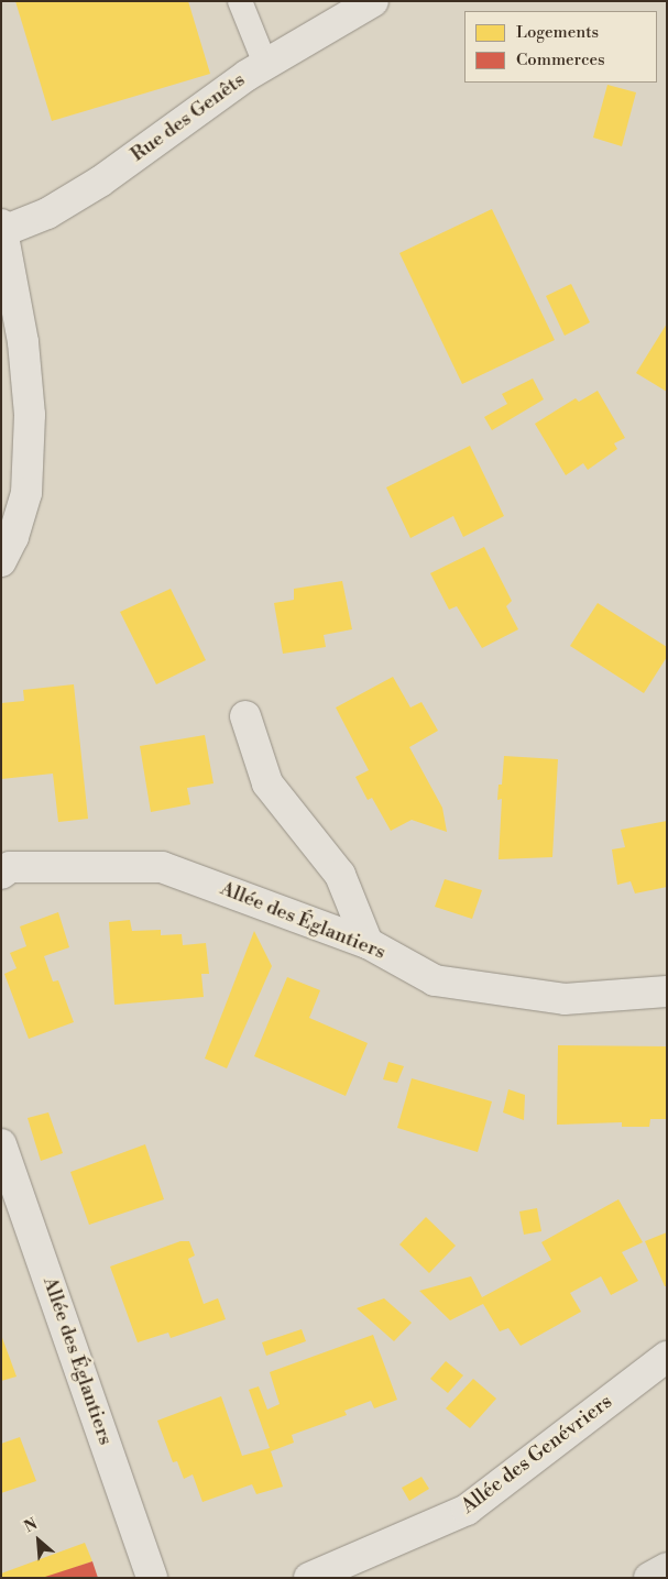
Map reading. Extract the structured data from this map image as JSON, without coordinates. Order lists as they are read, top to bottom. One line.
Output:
{"streets":{"street":["Rue des Genêts","Allée des Églantiers","Allée des Genévriers"]},"legend":["Logements","Commerces"],"north":"top left"}
